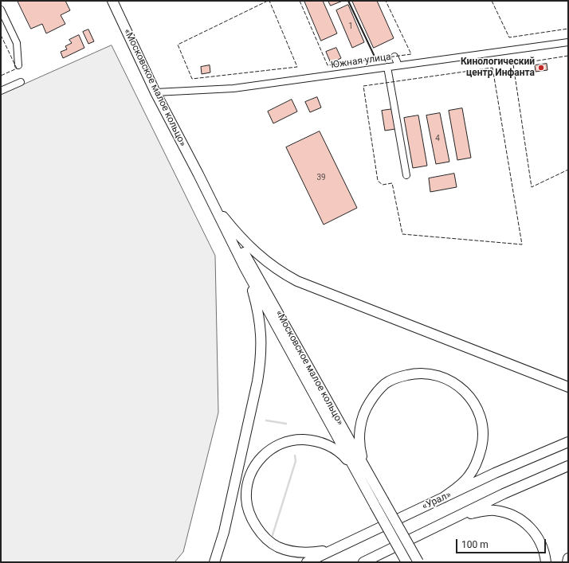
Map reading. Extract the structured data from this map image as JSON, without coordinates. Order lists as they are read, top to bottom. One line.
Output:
{"streets":{"highway":["«Московское малое кольцо»","«Урал»"],"street":["Южная улица"]},"crossings":[["Южная улица","«Московское малое кольцо»"]],"places":["Кинологический центр Инфанта"],"house_numbers":["1","4","39"],"scale_bar":"100 m"}
